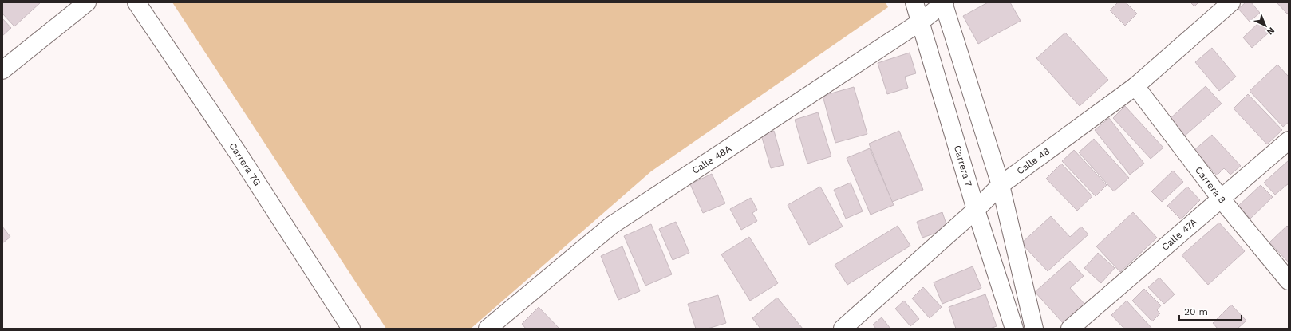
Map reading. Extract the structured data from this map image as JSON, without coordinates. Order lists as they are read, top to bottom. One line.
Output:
{"streets":{"street":["Calle 48A","Calle 48","Carrera 7G","Carrera 7","Carrera 8","Calle 47A"]},"crossings":[["Calle 48A","Carrera 7"],["Calle 48","Carrera 7"],["Calle 48","Carrera 8"],["Carrera 8","Calle 47A"]],"scale_bar":"20 m","north":"bottom right"}
